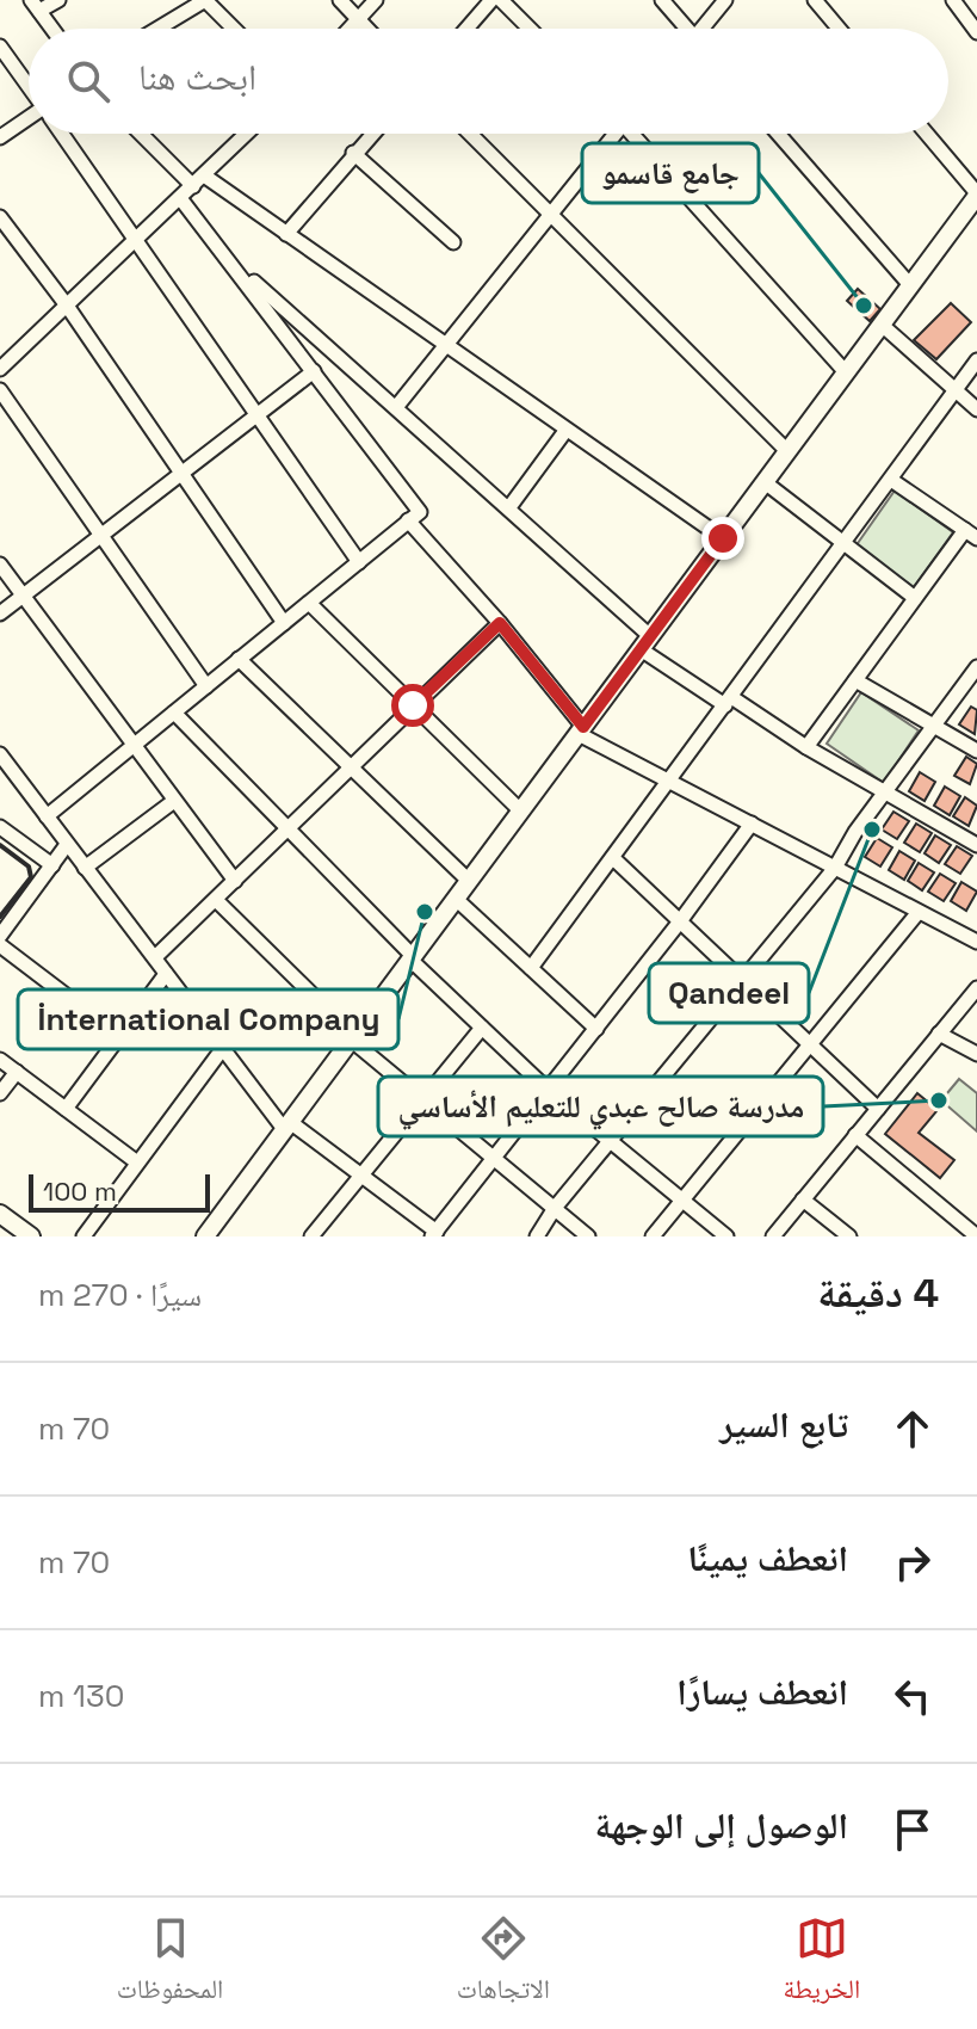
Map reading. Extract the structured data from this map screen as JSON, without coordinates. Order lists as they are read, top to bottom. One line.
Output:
{"places":["جامع قاسمو","Qandeel","İnternational Company","مدرسة صالح عبدي للتعليم الأساسي"],"scale_bar":"100 m","page":{"search":"ابحث هنا","scale":"100 m","heading":["4 دقيقة","سيرًا · 270 m"],"list":[["تابع السير","70 m"],["انعطف يمينًا","70 m"],["انعطف يسارًا","130 m"],"الوصول إلى الوجهة"],"nav":["الخريطة","الاتجاهات","المحفوظات"]}}
